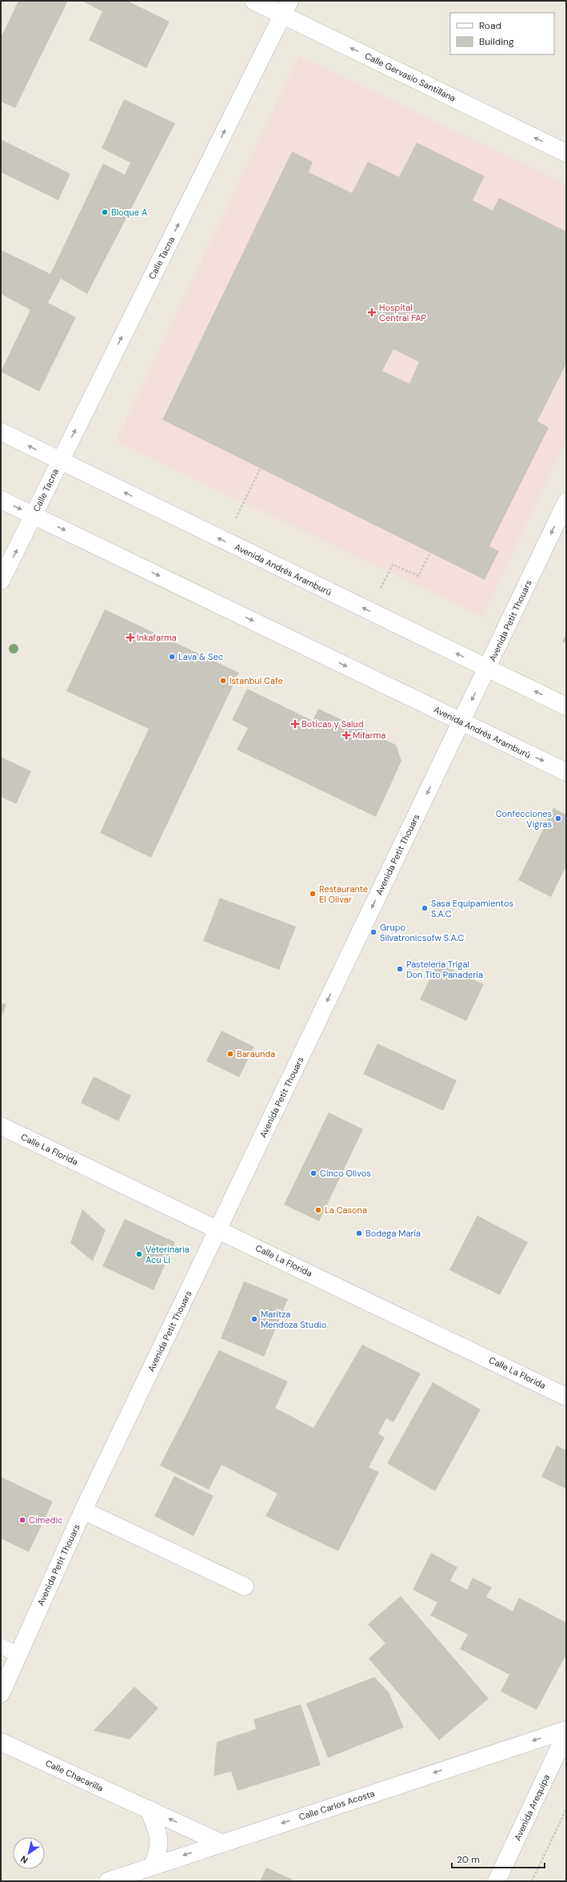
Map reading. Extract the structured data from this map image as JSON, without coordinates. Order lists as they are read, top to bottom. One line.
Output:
{"streets":{"main road":["Calle Gervasio Santillana","Calle Tacna","Avenida Andrés Aramburú","Avenida Petit Thouars","Calle La Florida","Calle Chacarilla","Calle Carlos Acosta","Avenida Arequipa"]},"crossings":[["Calle Gervasio Santillana","Calle Tacna"],["Calle Tacna","Avenida Andrés Aramburú"],["Avenida Andrés Aramburú","Avenida Petit Thouars"],["Avenida Petit Thouars","Calle La Florida"],["Calle Chacarilla","Calle Carlos Acosta"]],"one_way":["Calle Gervasio Santillana","Calle Tacna","Avenida Petit Thouars","Calle Carlos Acosta"],"places":{"other":["Bloque A","Lava & Sec","Istanbul Cafe","Confecciones Vigras","Restaurante El Olivar","Sasa Equipamientos S.A.C","Grupo Silvatronicsofw S.A.C","Pasteleria Trigal Don Tito Panaderia","Baraunda","Cinco Olivos","La Casona","Bodega María","Veterinaria Acu Li","Maritza Mendoza Studio","Cimedic"],"health":["Hospital Central FAP","Inkafarma","Boticas y Salud","Mifarma"]},"legend":["Road","Building"],"scale_bar":"20 m","north":"bottom left"}
